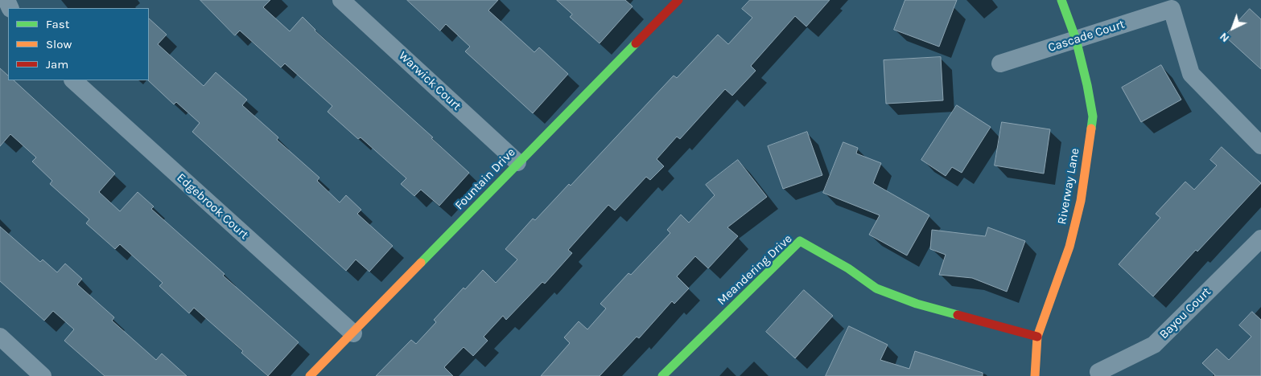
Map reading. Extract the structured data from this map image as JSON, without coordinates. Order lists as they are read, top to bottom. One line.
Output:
{"streets":{"street":["Cascade Court","Warwick Court","Fountain Drive","Riverway Lane","Edgebrook Court","Meandering Drive","Bayou Court"]},"crossings":[["Cascade Court","Riverway Lane"],["Warwick Court","Fountain Drive"],["Fountain Drive","Edgebrook Court"],["Riverway Lane","Meandering Drive"]],"legend":["Fast","Slow","Jam"],"north":"bottom left"}
